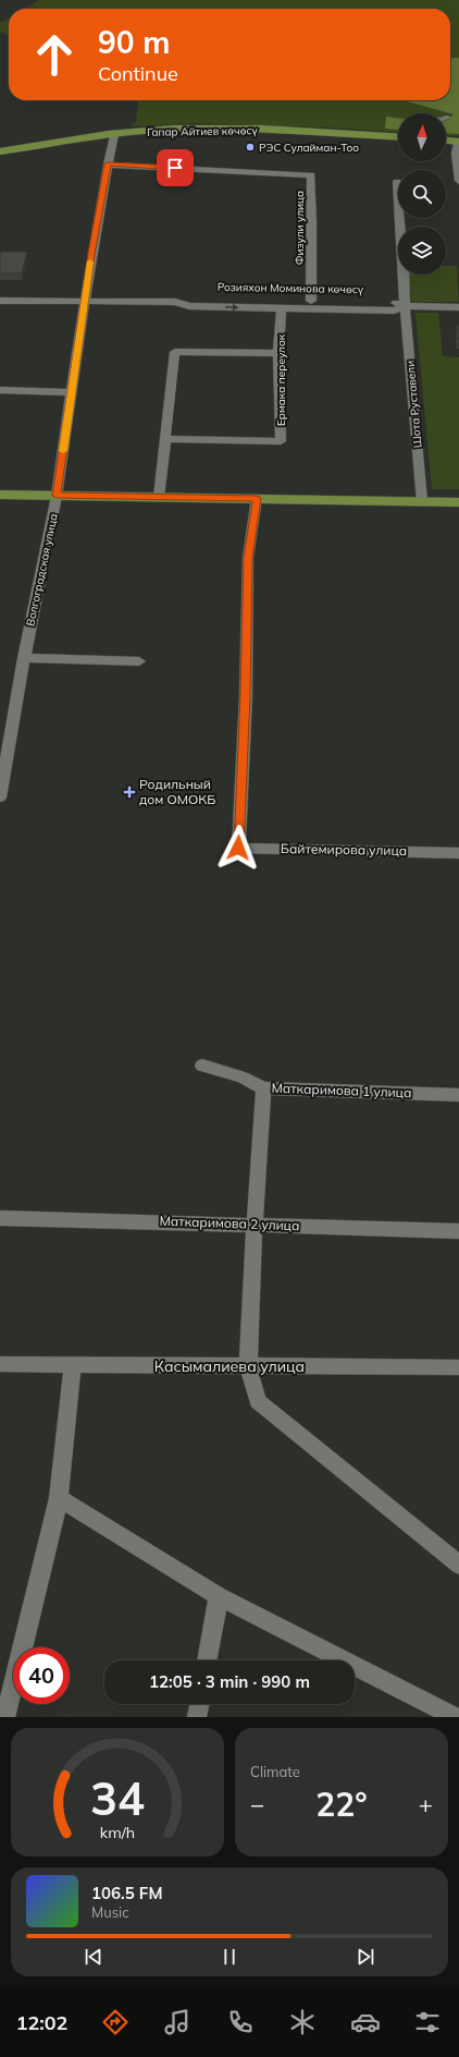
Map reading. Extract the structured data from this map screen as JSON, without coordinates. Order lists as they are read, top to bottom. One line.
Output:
{"streets":{"main road":["Гапар Айтиев көчөсү"],"street":["Физули улица","Розияхон Моминова көчөсү","Ермака переулок","Шота Руставели","Волгоградская улица","Байтемирова улица","Маткаримова 1 улица","Маткаримова 2 улица","Касымалиева улица"]},"crossings":[["Гапар Айтиев көчөсү","Волгоградская улица"],["Физули улица","Розияхон Моминова көчөсү"],["Физули улица","Волгоградская улица"],["Розияхон Моминова көчөсү","Ермака переулок"],["Розияхон Моминова көчөсү","Шота Руставели"],["Розияхон Моминова көчөсү","Волгоградская улица"]],"places":{"other":["РЭС Сулайман-Тоо"],"health":["Родильный дом ОМОКБ"]},"north":"top","page":{"turn":["90 m","Continue"],"limit":"40","trip":"12:05 · 3 min · 990 m","tile":"Climate","heat":["−","22°","+"],"song":["106.5 FM","Music"],"tabs":"12:02","gauge":["34","km/h"]}}
